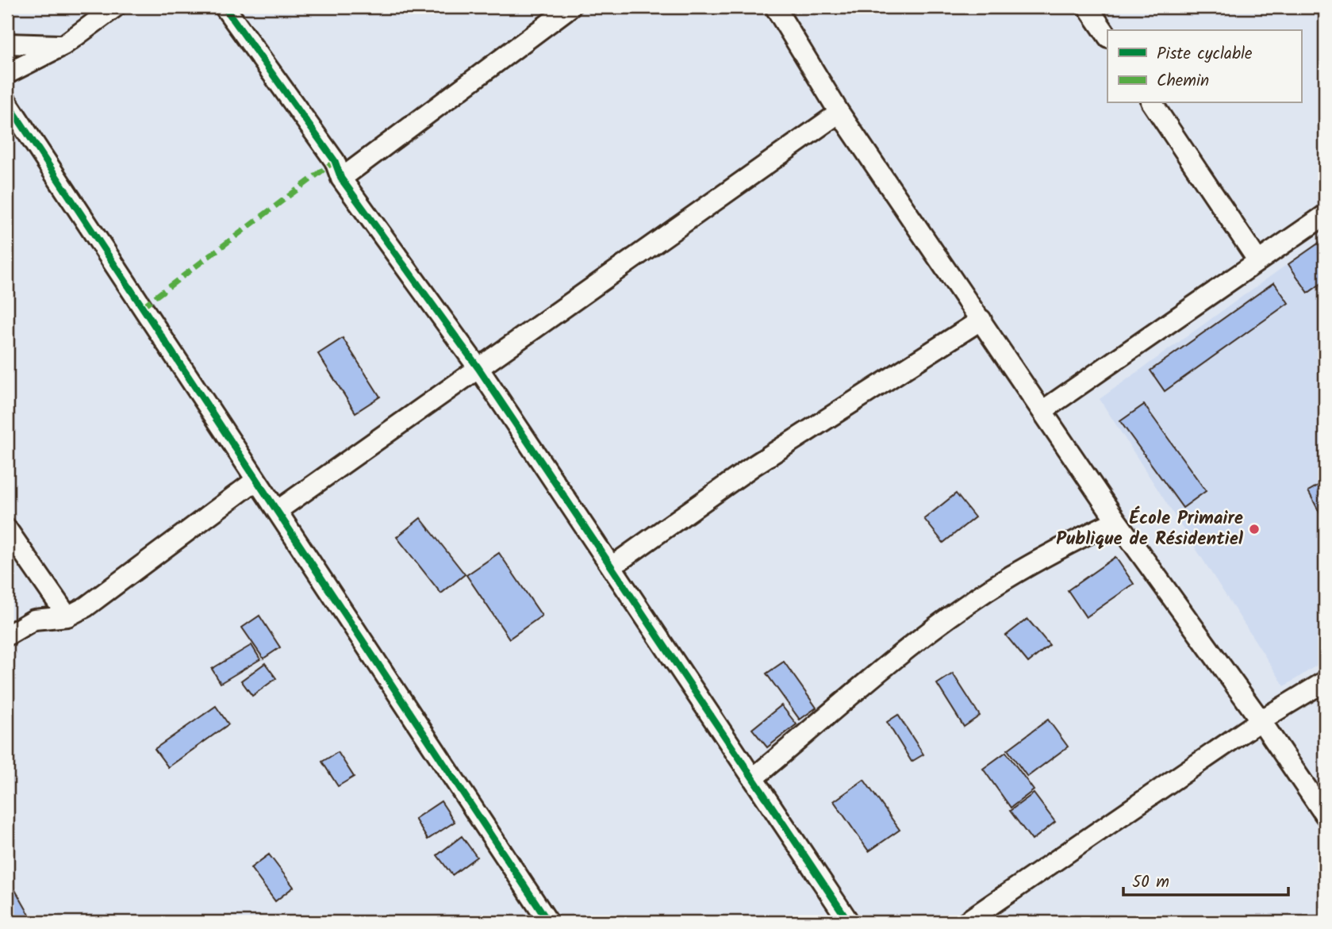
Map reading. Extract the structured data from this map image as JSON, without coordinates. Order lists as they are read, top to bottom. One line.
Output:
{"places":["École Primaire Publique de Résidentiel"],"legend":["Piste cyclable","Chemin"],"scale_bar":"50 m"}
